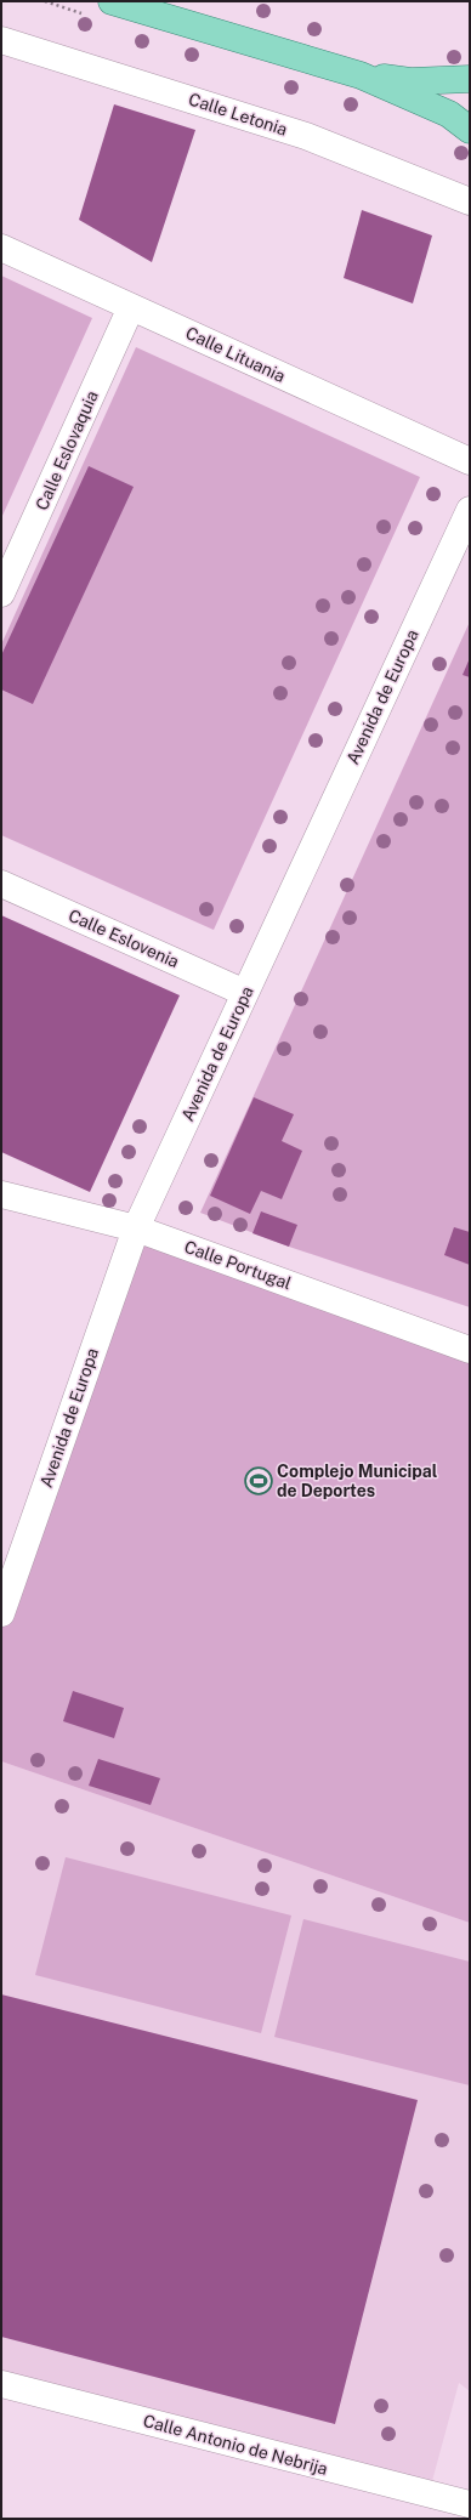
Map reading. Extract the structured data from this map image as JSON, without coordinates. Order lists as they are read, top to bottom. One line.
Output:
{"streets":{"street":["Calle Letonia","Calle Lituania","Calle Eslovaquia","Avenida de Europa","Calle Eslovenia","Calle Portugal","Calle Antonio de Nebrija"]},"crossings":[["Calle Lituania","Calle Eslovaquia"],["Avenida de Europa","Calle Eslovenia"],["Avenida de Europa","Calle Portugal"]],"places":{"sports":["Complejo Municipal de Deportes"]}}
